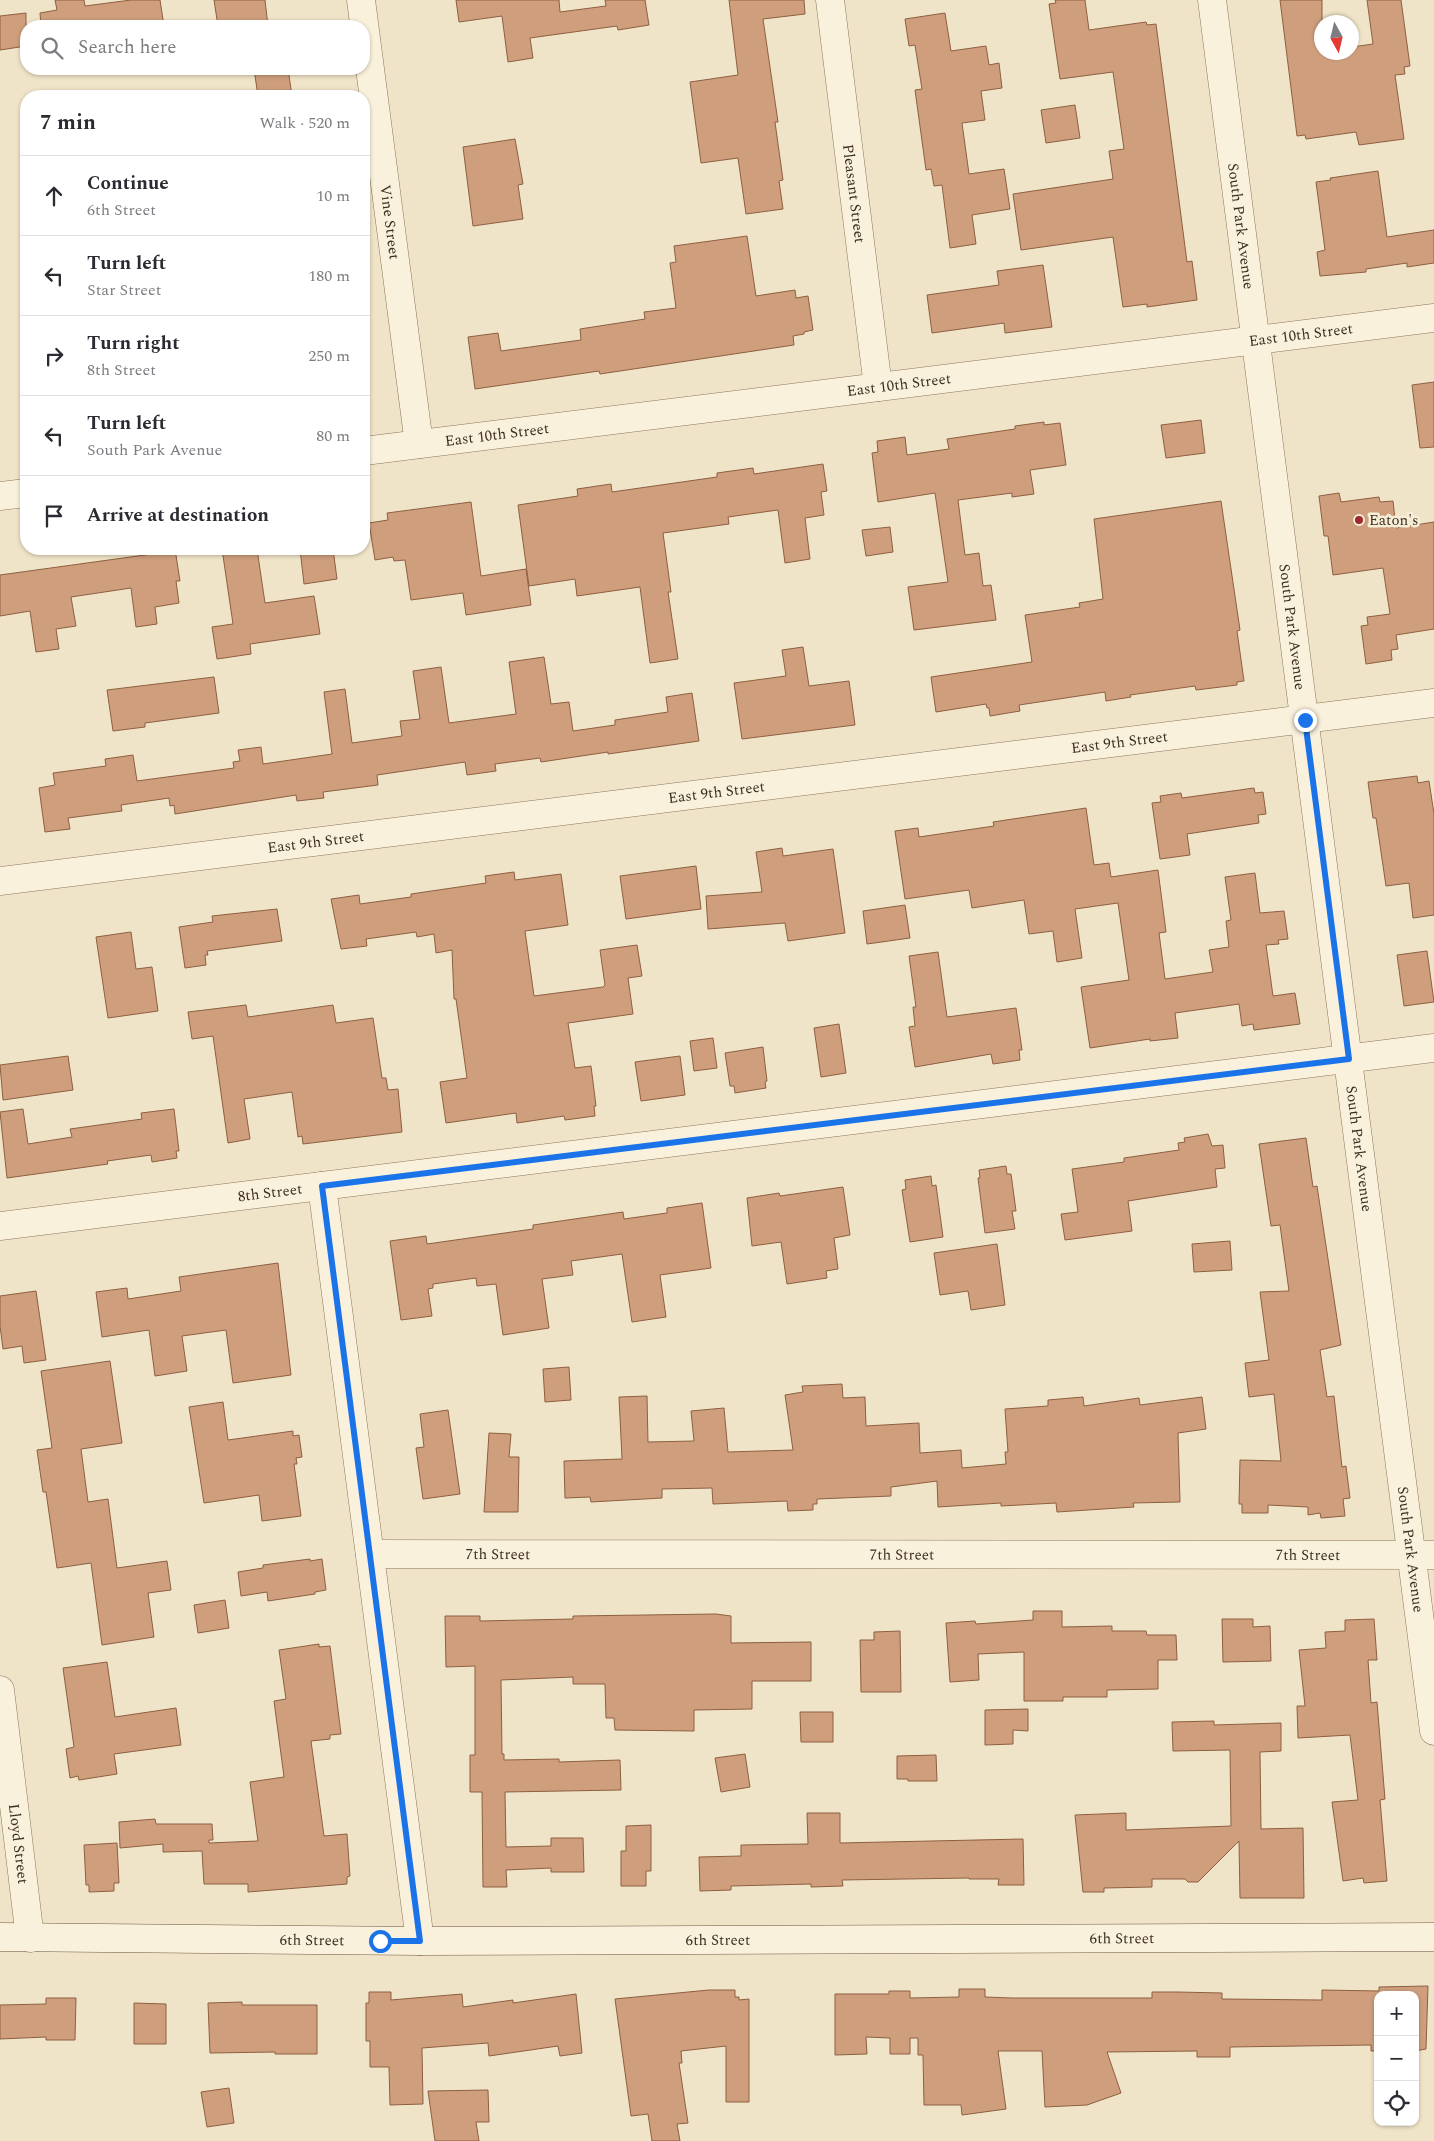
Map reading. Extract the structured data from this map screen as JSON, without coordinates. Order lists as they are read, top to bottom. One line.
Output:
{"streets":{"street":["Pleasant Street","Vine Street","South Park Avenue","East 10th Street","East 9th Street","8th Street","7th Street","Lloyd Street","6th Street"]},"crossings":[["Pleasant Street","East 10th Street"],["Vine Street","East 10th Street"],["South Park Avenue","East 10th Street"],["South Park Avenue","East 9th Street"],["South Park Avenue","8th Street"],["South Park Avenue","7th Street"],["Lloyd Street","6th Street"]],"places":["Eaton's"],"north":"bottom","page":{"search":"Search here","heading":["7 min","Walk · 520 m"],"list":[["Continue","6th Street","10 m"],["Turn left","Star Street","180 m"],["Turn right","8th Street","250 m"],["Turn left","South Park Avenue","80 m"],"Arrive at destination"],"map_buttons":["+","−"]}}
